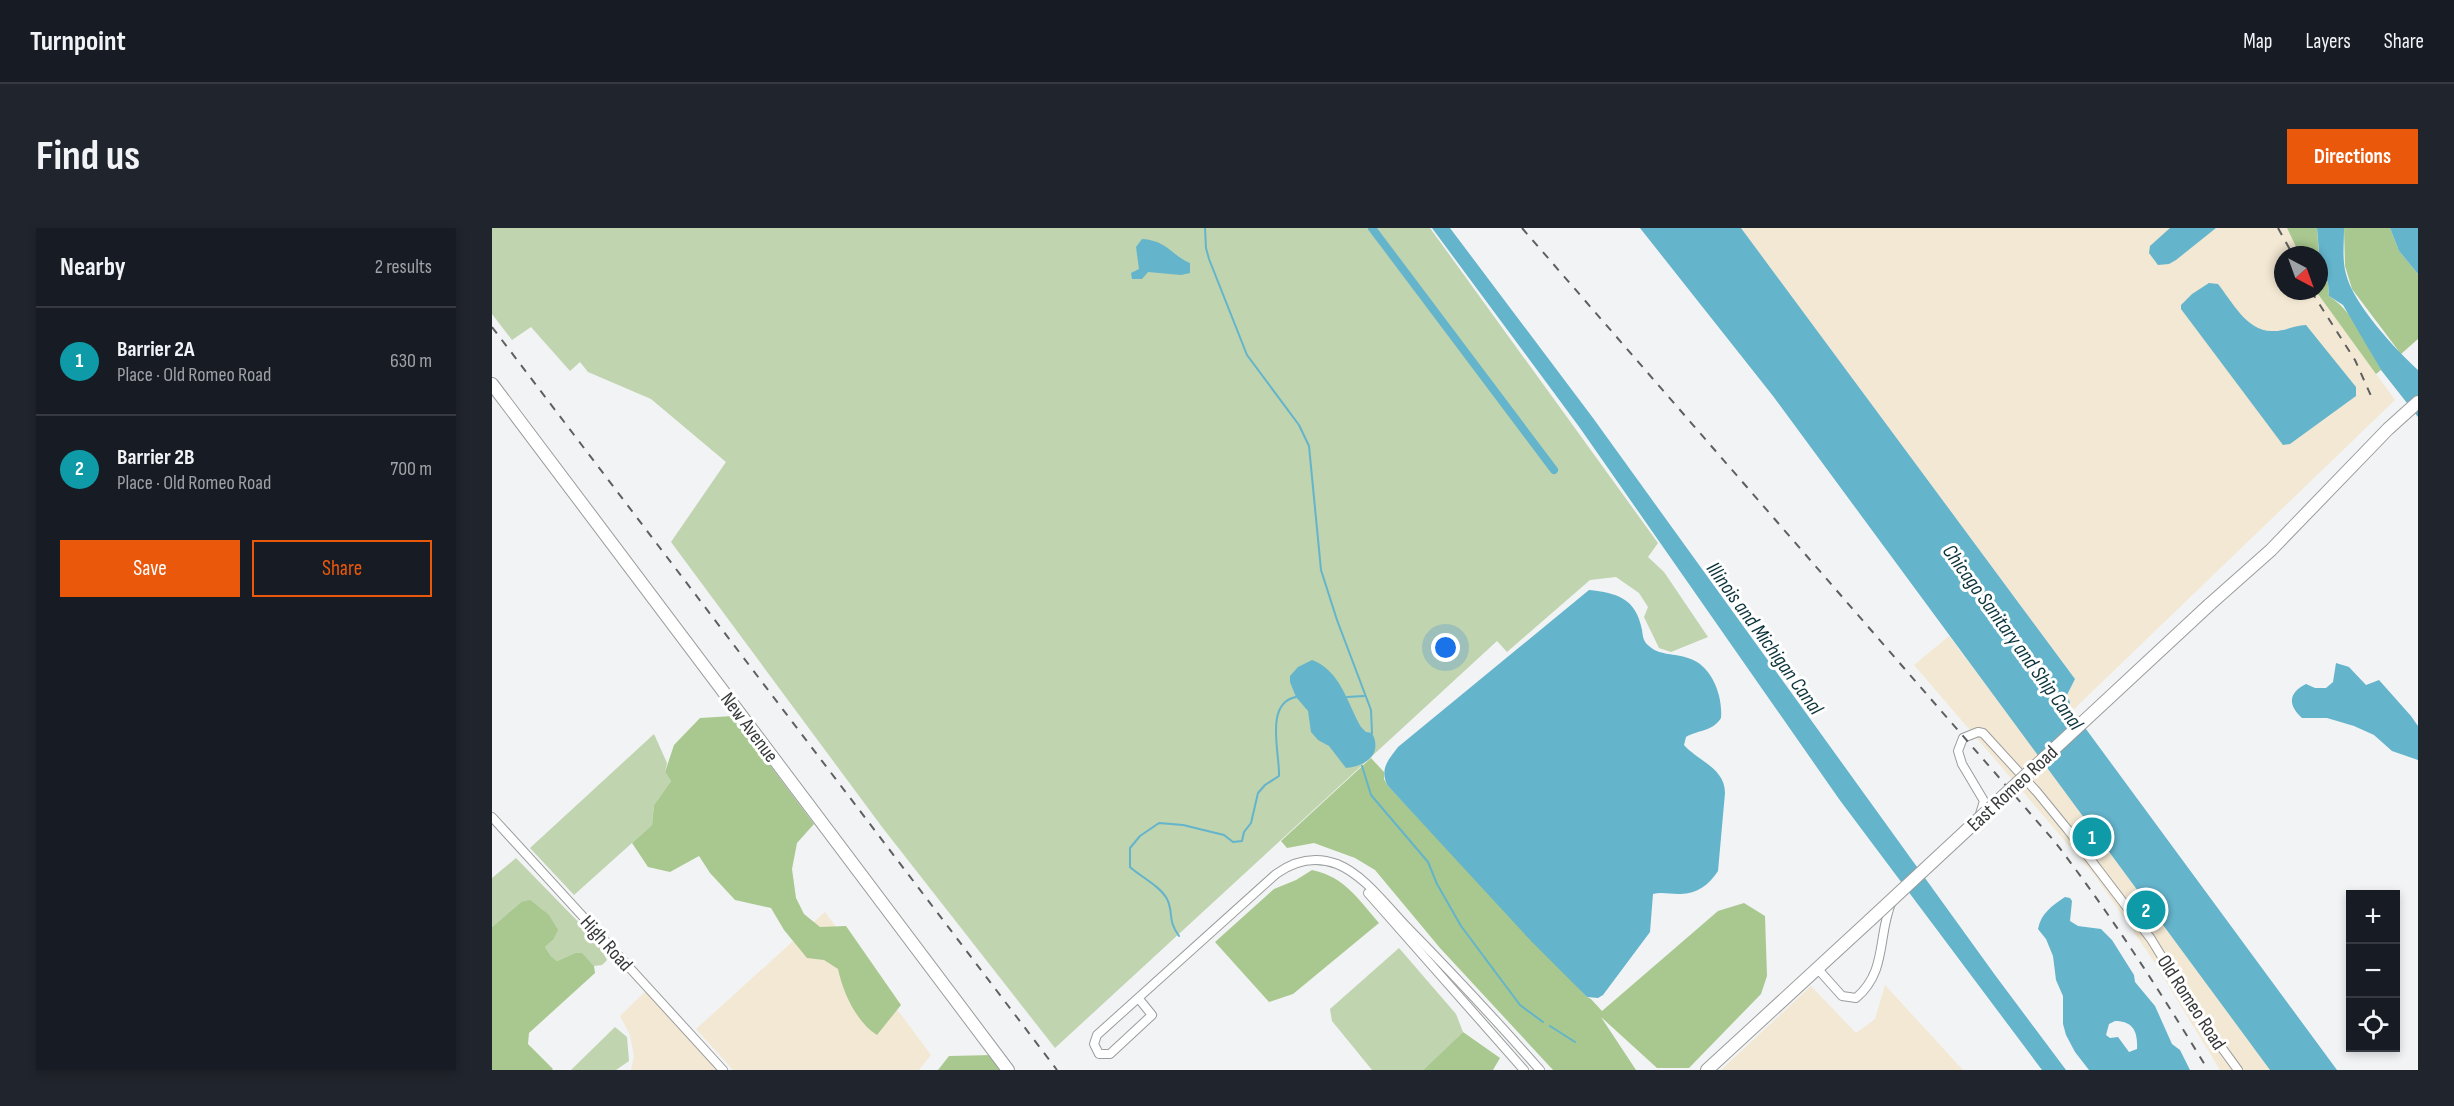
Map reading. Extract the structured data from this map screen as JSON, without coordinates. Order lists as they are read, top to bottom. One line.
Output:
{"streets":{"main road":["New Avenue","East Romeo Road"],"street":["High Road","Old Romeo Road"]},"crossings":[["East Romeo Road","Old Romeo Road"]],"water":["Chicago Sanitary and Ship Canal","Illinois and Michigan Canal"],"north":"bottom right","page":{"header":"Turnpoint","nav":["Map","Layers","Share"],"buttons":["Directions",["Save","Share"]],"title":"Find us","heading":["Nearby","2 results"],"list":[{"mark":"1","name":"Barrier 2A","note":"Place · Old Romeo Road","value":"630 m"},{"mark":"2","name":"Barrier 2B","note":"Place · Old Romeo Road","value":"700 m"}],"pins":["1","2"],"map_buttons":["+","−"]}}
